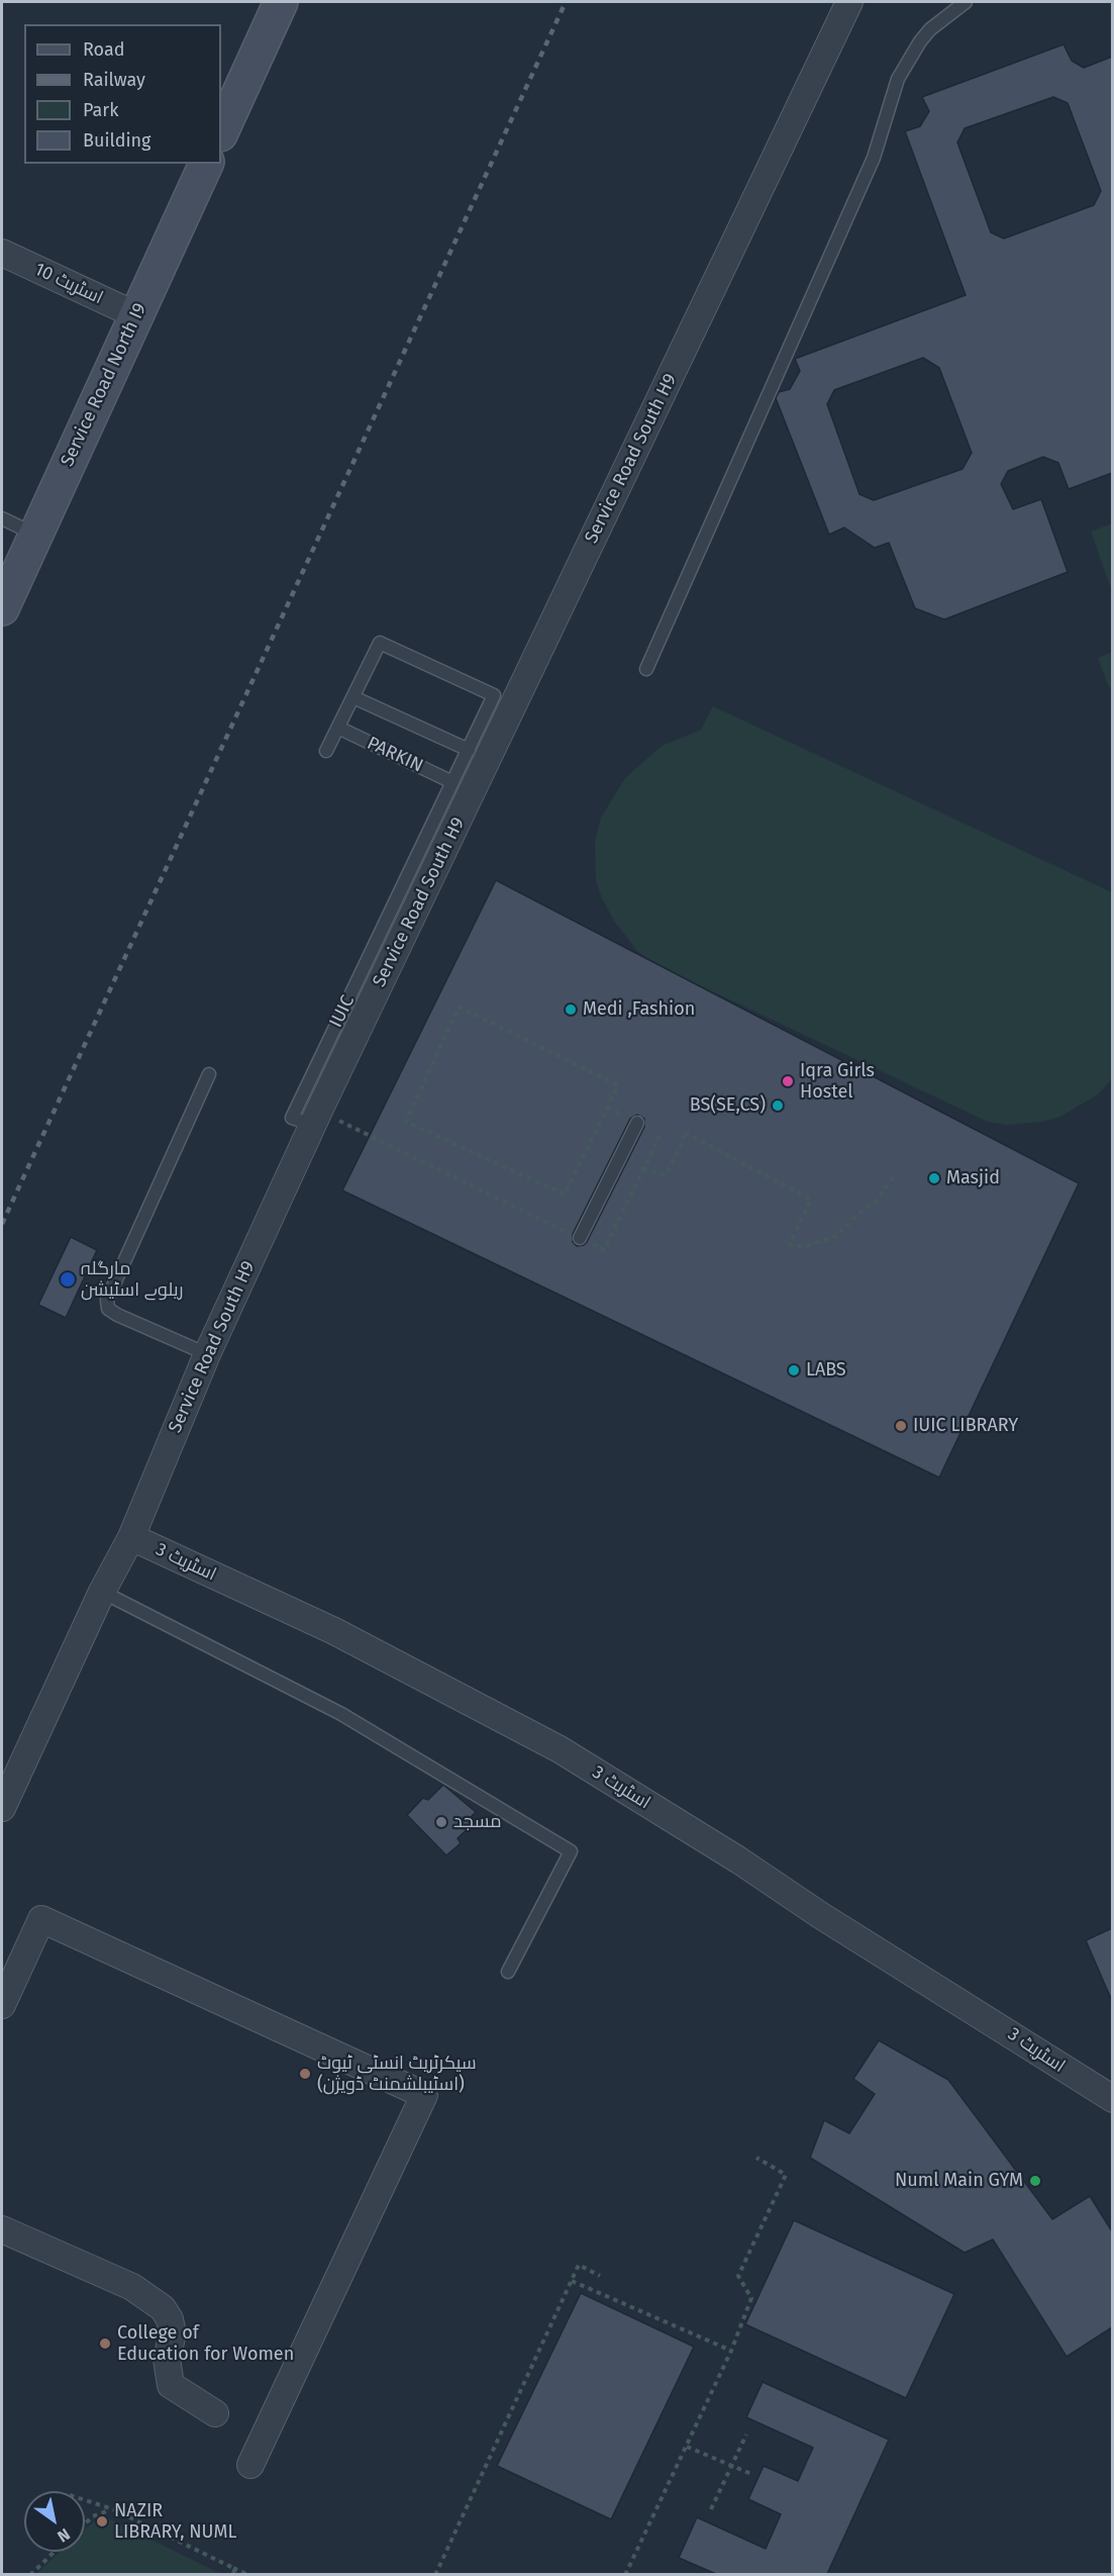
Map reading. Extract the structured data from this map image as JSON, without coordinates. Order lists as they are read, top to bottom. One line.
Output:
{"streets":{"main road":["Service Road North I9"],"street":["اسٹریٹ 10","Service Road South H9","اسٹریٹ 3"],"lane":["PARKIN","IUIC"]},"crossings":[["اسٹریٹ 10","Service Road North I9"],["Service Road South H9","IUIC"],["Service Road South H9","اسٹریٹ 3"],["PARKIN","IUIC"]],"places":["Medi ,Fashion","Iqra Girls Hostel","BS(SE,CS)","Masjid","مارگلہ ریلوے اسٹیشن","LABS","IUIC LIBRARY","مسجد","سیکرٹریٹ انسٹی ٹیوٹ (اسٹیبلشمنٹ ڈویژن)","Numl Main GYM","College of Education for Women","NAZIR LIBRARY, NUML"],"legend":["Road","Railway","Park","Building"],"north":"bottom right"}
